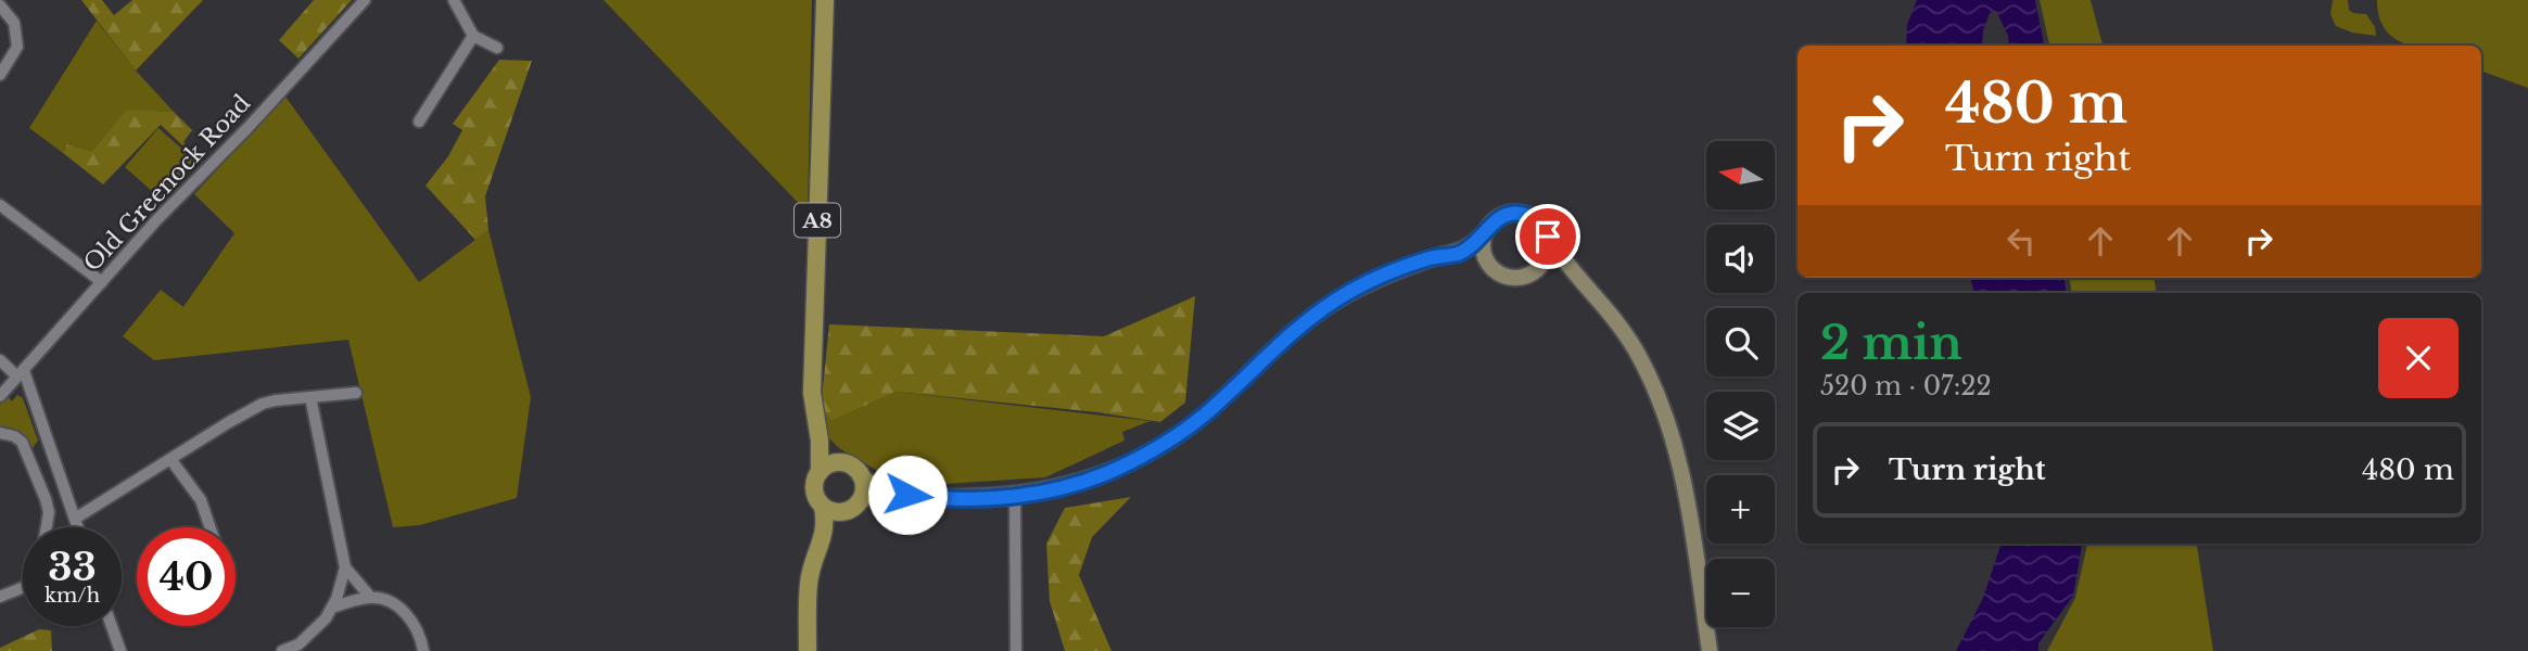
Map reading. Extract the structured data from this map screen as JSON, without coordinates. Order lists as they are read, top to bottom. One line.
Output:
{"streets":{"main road":["A8"],"street":["Old Greenock Road"]},"north":"left","page":{"turn":["480 m","Turn right"],"map_buttons":["+","−"],"heading":["2 min","520 m · 07:22"],"list":[{"name":"Turn right","value":"480 m"}],"speed":"33 km/h","limit":"40"}}
